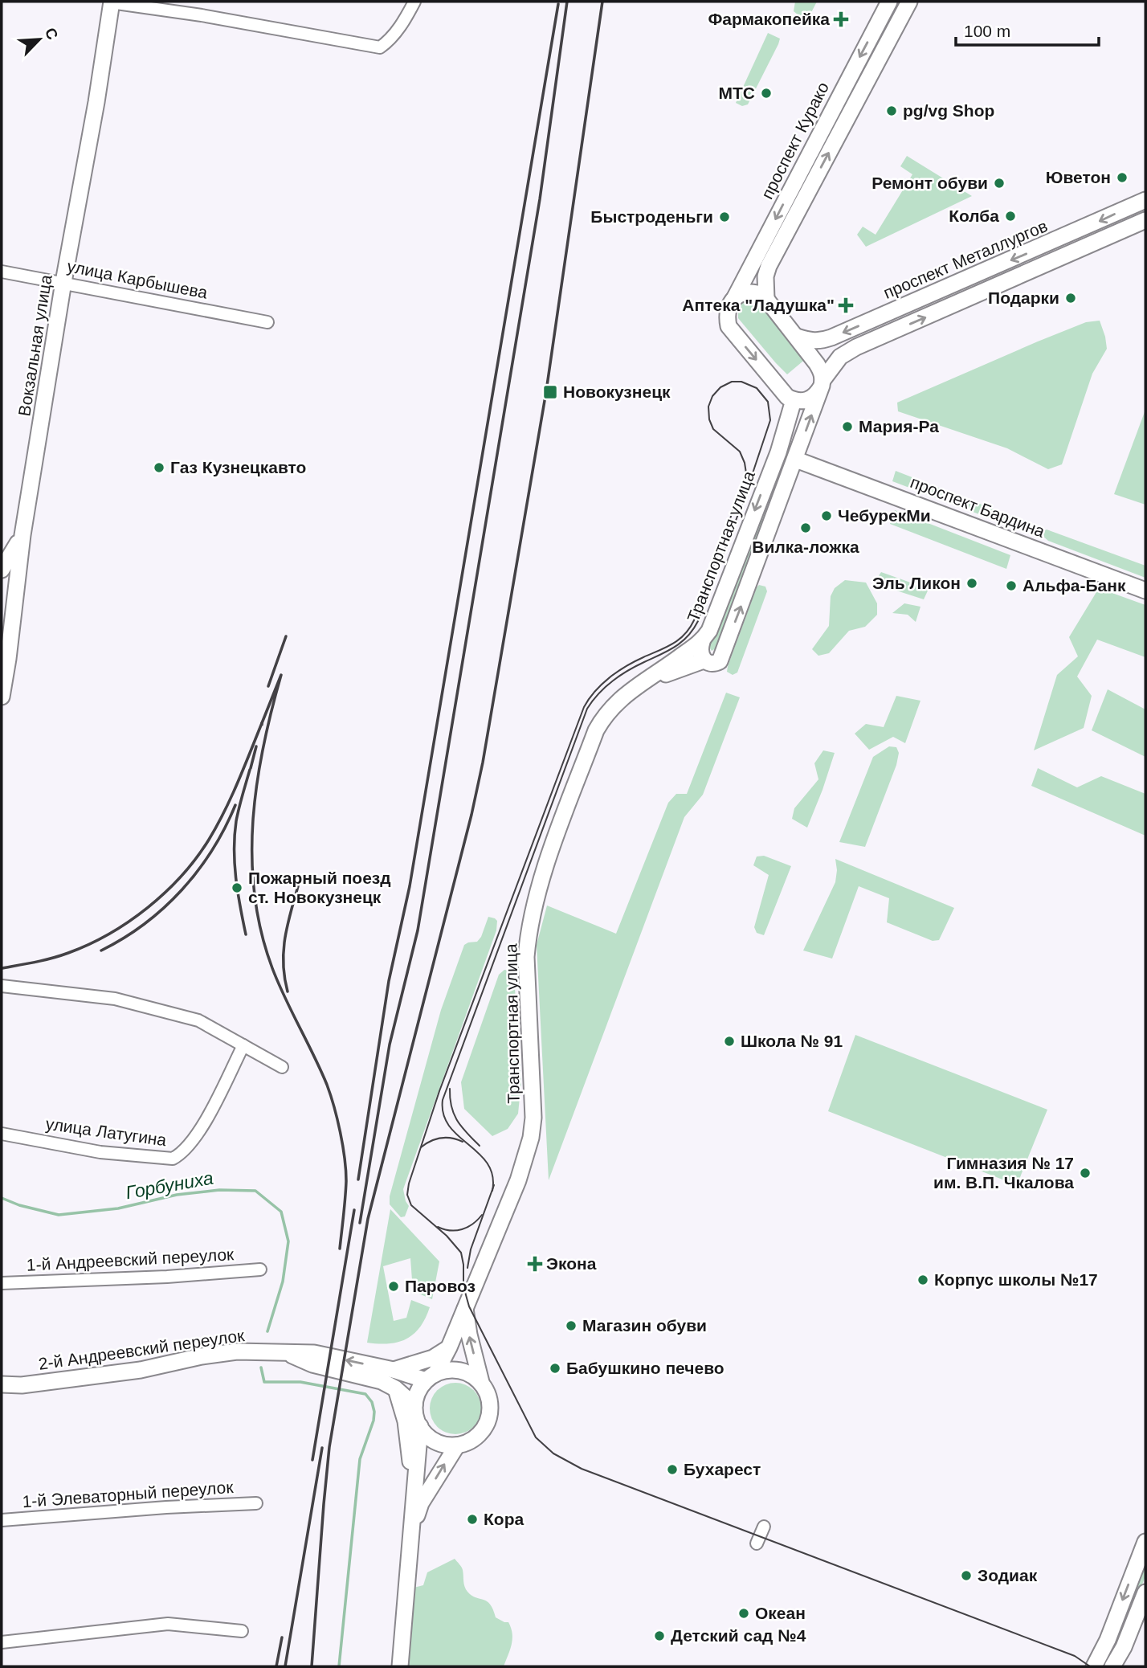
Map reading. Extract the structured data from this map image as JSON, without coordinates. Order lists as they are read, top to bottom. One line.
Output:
{"streets":{"main road":["проспект Курако","проспект Металлургов","Вокзальная улица","проспект Бардина","Транспортная улица","2-й Андреевский переулок"],"street":["улица Карбышева","улица Латугина","1-й Андреевский переулок","1-й Элеваторный переулок"]},"crossings":[["проспект Курако","Транспортная улица"],["улица Карбышева","Вокзальная улица"],["проспект Бардина","Транспортная улица"],["Транспортная улица","2-й Андреевский переулок"]],"water":["Горбуниха"],"places":{"health":["Фармакопейка","Аптека \"Ладушка\"","Экона"],"other":["МТС","pg/vg Shop","Юветон","Ремонт обуви","Колба","Быстроденьги","Подарки","Мария-Ра","Газ Кузнецкавто","ЧебурекМи","Вилка-ложка","Эль Ликон","Альфа-Банк","Пожарный поезд ст. Новокузнецк","Школа № 91","Гимназия № 17 им. В.П. Чкалова","Корпус школы №17","Паровоз","Магазин обуви","Бабушкино печево","Бухарест","Кора","Зодиак","Океан","Детский сад №4"],"transit":["Новокузнецк"]},"scale_bar":"100 m","north":"top right"}
